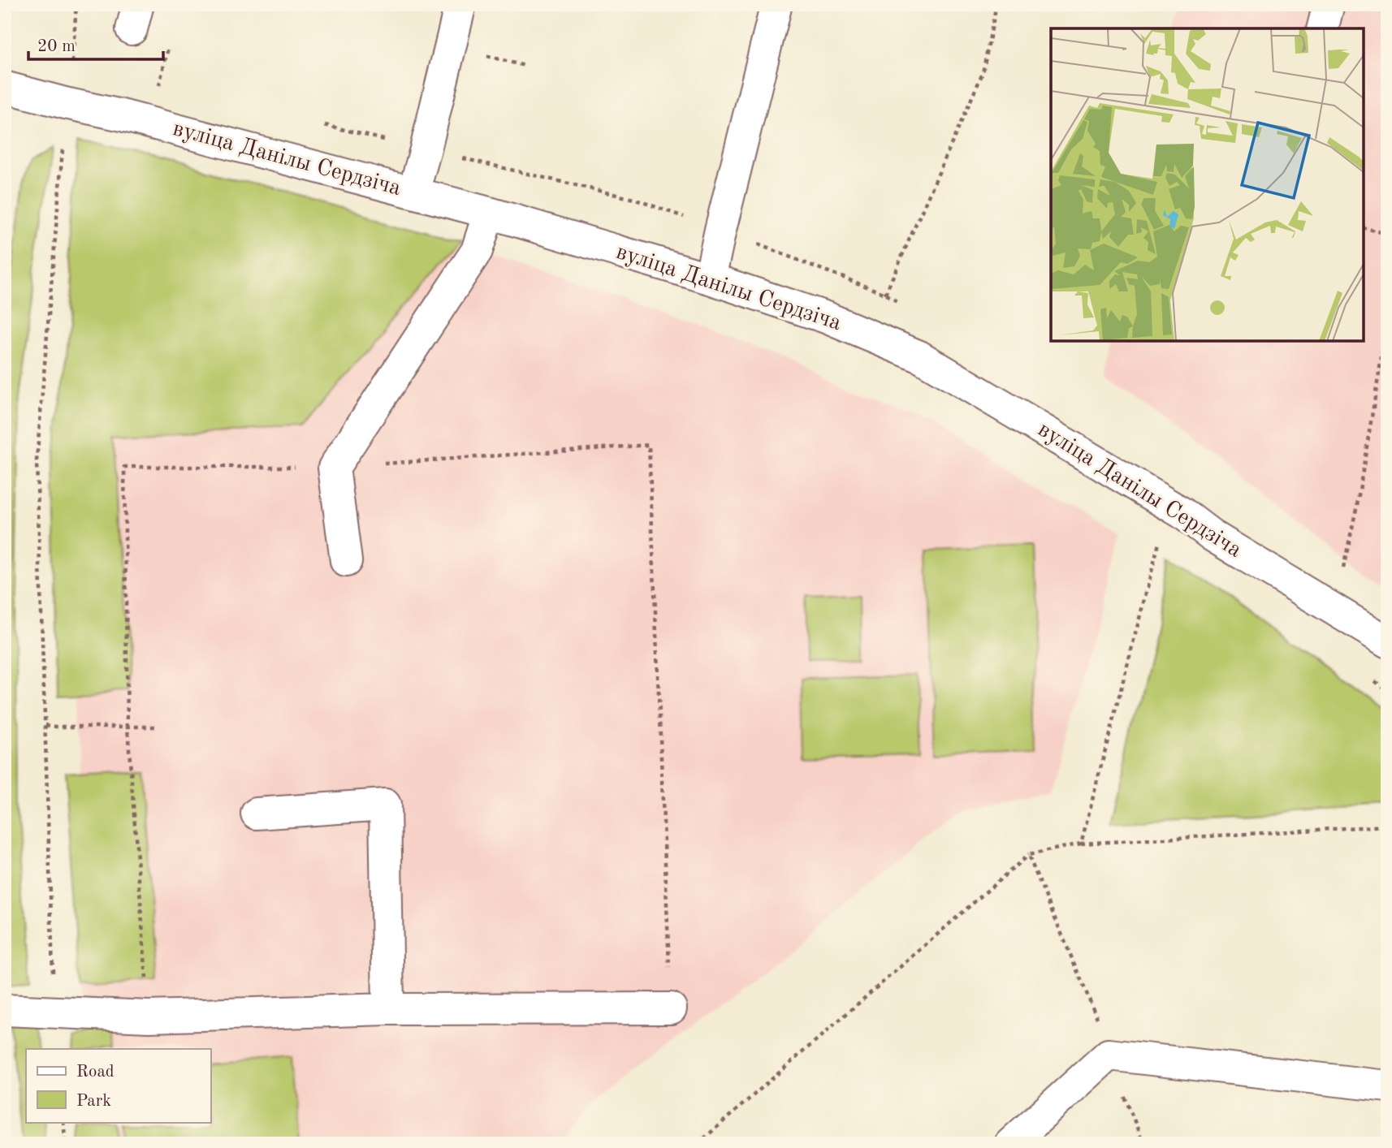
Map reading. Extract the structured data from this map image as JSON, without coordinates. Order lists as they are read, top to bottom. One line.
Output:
{"streets":{"street":["вуліца Данілы Сердзіча"]},"legend":["Road","Park"],"scale_bar":"20 m"}
